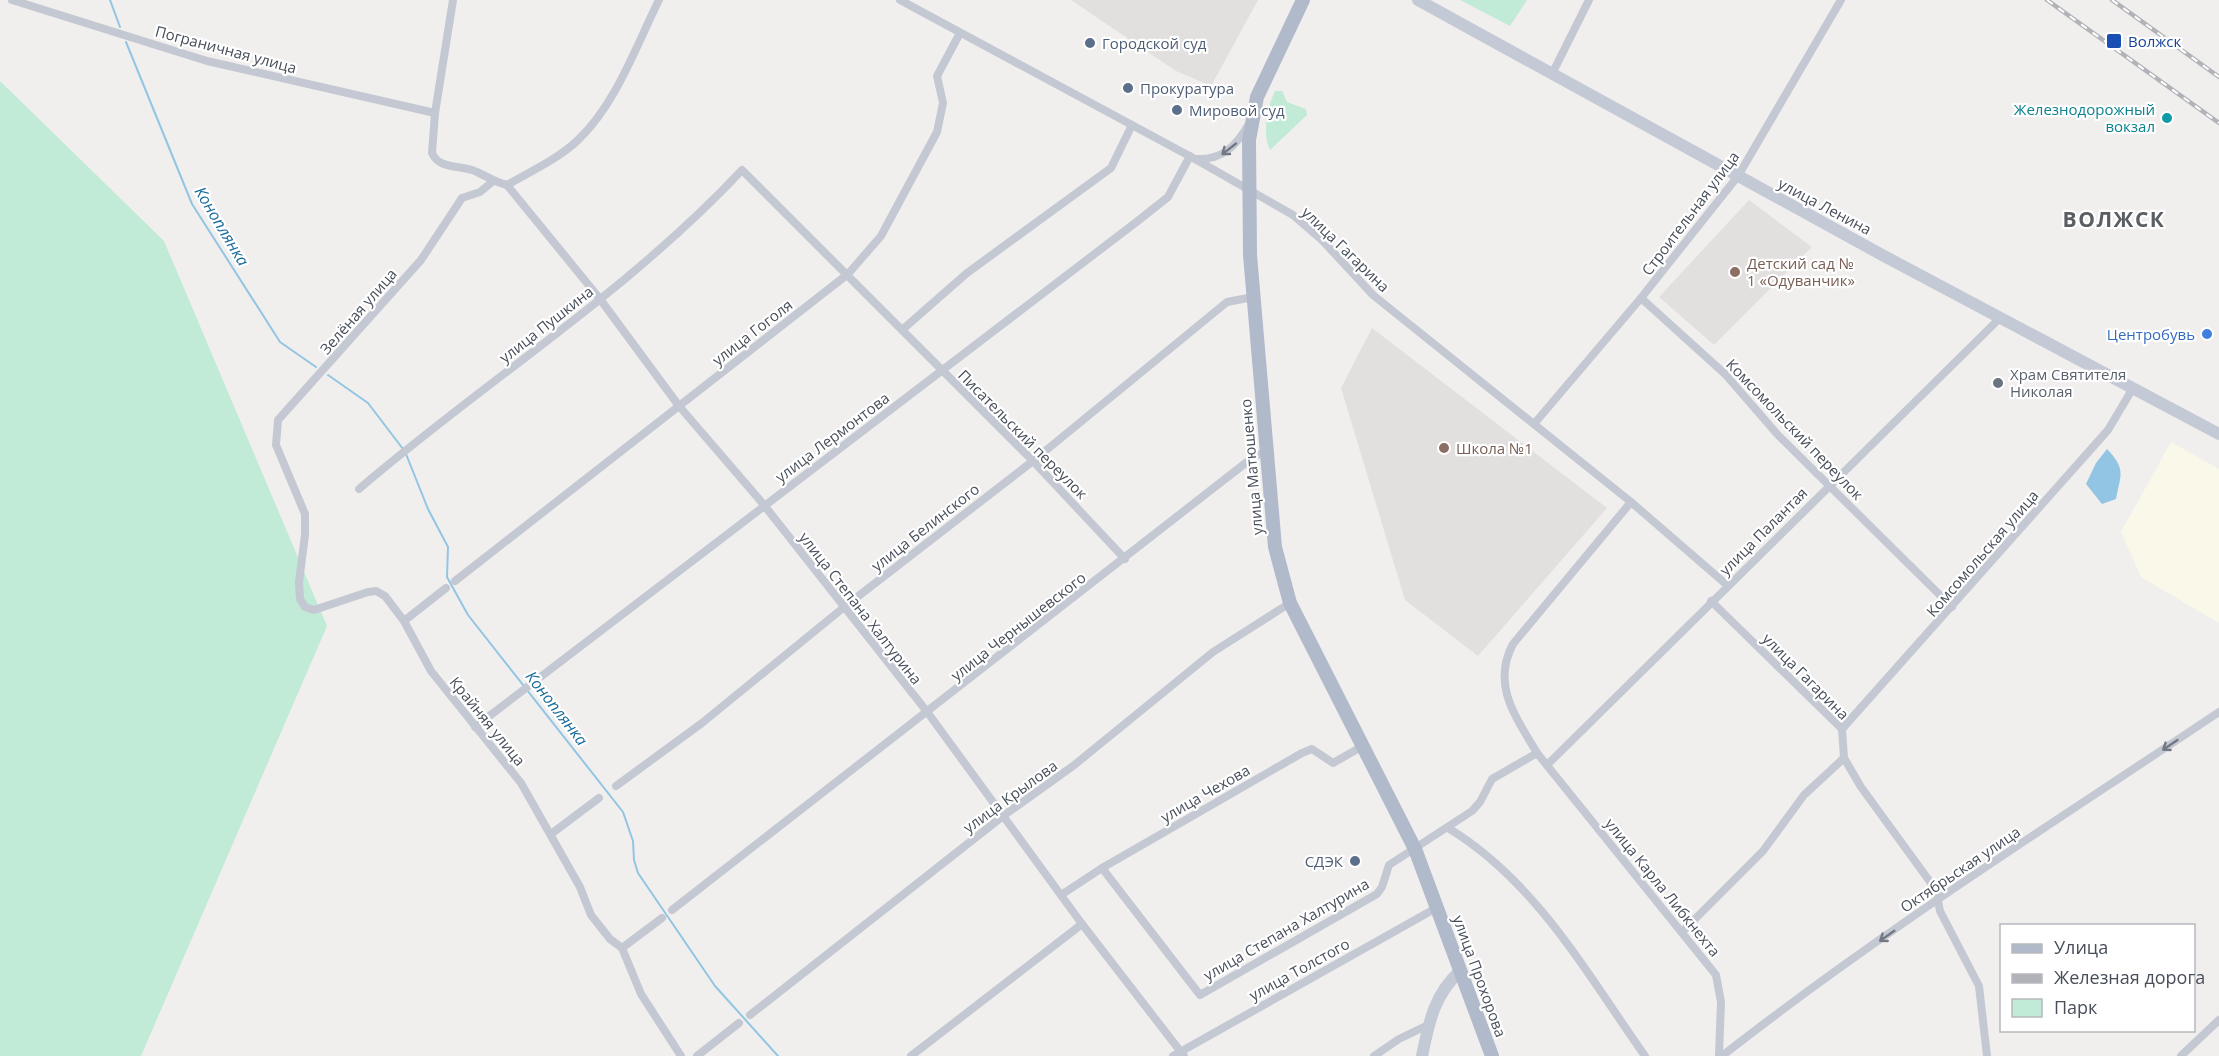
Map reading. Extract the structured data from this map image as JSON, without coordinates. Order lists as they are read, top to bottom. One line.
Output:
{"streets":{"main road":["улица Ленина","улица Матюшенко","улица Прохорова"],"street":["Пограничная улица","Строительная улица","улица Гагарина","Зелёная улица","улица Пушкина","улица Гоголя","Комсомольский переулок","Писательский переулок","улица Лермонтова","улица Белинского","улица Палантая","Комсомольская улица","улица Степана Халтурина","улица Чернышевского","Крайняя улица","улица Чехова","улица Крылова","Октябрьская улица","улица Карла Либкнехта","улица Толстого"]},"crossings":[["улица Ленина","Строительная улица"],["улица Ленина","улица Палантая"],["улица Ленина","Комсомольская улица"],["Строительная улица","улица Гагарина"],["Строительная улица","Комсомольский переулок"],["улица Гагарина","улица Гоголя"],["улица Гагарина","улица Лермонтова"],["улица Гагарина","улица Матюшенко"],["улица Гагарина","улица Палантая"],["улица Гагарина","Комсомольская улица"],["улица Гагарина","Октябрьская улица"],["Зелёная улица","Крайняя улица"],["улица Пушкина","Писательский переулок"],["улица Пушкина","улица Степана Халтурина"],["улица Гоголя","Писательский переулок"],["улица Гоголя","улица Степана Халтурина"],["Комсомольский переулок","улица Палантая"],["Комсомольский переулок","Комсомольская улица"],["Писательский переулок","улица Лермонтова"],["Писательский переулок","улица Белинского"],["Писательский переулок","улица Чернышевского"],["улица Лермонтова","улица Степана Халтурина"],["улица Лермонтова","Крайняя улица"],["улица Матюшенко","улица Белинского"],["улица Матюшенко","улица Степана Халтурина"],["улица Матюшенко","улица Чернышевского"],["улица Матюшенко","улица Чехова"],["улица Матюшенко","улица Крылова"],["улица Матюшенко","улица Толстого"],["улица Матюшенко","улица Прохорова"],["улица Белинского","улица Степана Халтурина"],["улица Палантая","улица Карла Либкнехта"],["улица Степана Халтурина","улица Чернышевского"],["улица Степана Халтурина","улица Чехова"],["улица Степана Халтурина","улица Крылова"],["улица Степана Халтурина","улица Толстого"],["Октябрьская улица","улица Карла Либкнехта"],["улица Толстого","улица Прохорова"]],"one_way":["Октябрьская улица"],"districts":["ВОЛЖСК"],"water":["Коноплянка"],"places":{"transit":["Волжск"],"other":["Городской суд","Прокуратура","Мировой суд","Железнодорожный вокзал","Детский сад № 1 «Одуванчик»","Центробувь","Храм Святителя Николая","Школа №1","СДЭК"]},"legend":["Улица","Железная дорога","Парк"]}
